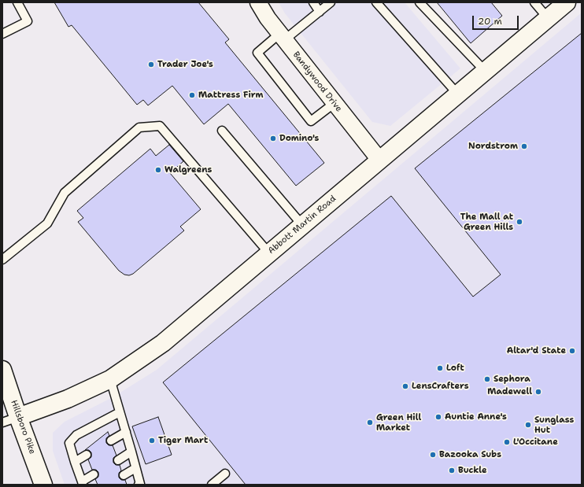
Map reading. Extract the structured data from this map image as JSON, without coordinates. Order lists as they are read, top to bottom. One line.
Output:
{"streets":{"main road":["Abbott Martin Road","Hillsboro Pike"],"street":["Bandywood Drive"]},"crossings":[["Bandywood Drive","Abbott Martin Road"],["Abbott Martin Road","Hillsboro Pike"]],"places":["Trader Joe's","Mattress Firm","Domino's","Nordstrom","Walgreens","The Mall at Green Hills","Altar'd State","Loft","Sephora","LensCrafters","Madewell","Auntie Anne's","Green Hill Market","Sunglass Hut","Tiger Mart","L'Occitane","Bazooka Subs","Buckle"],"scale_bar":"20 m"}
